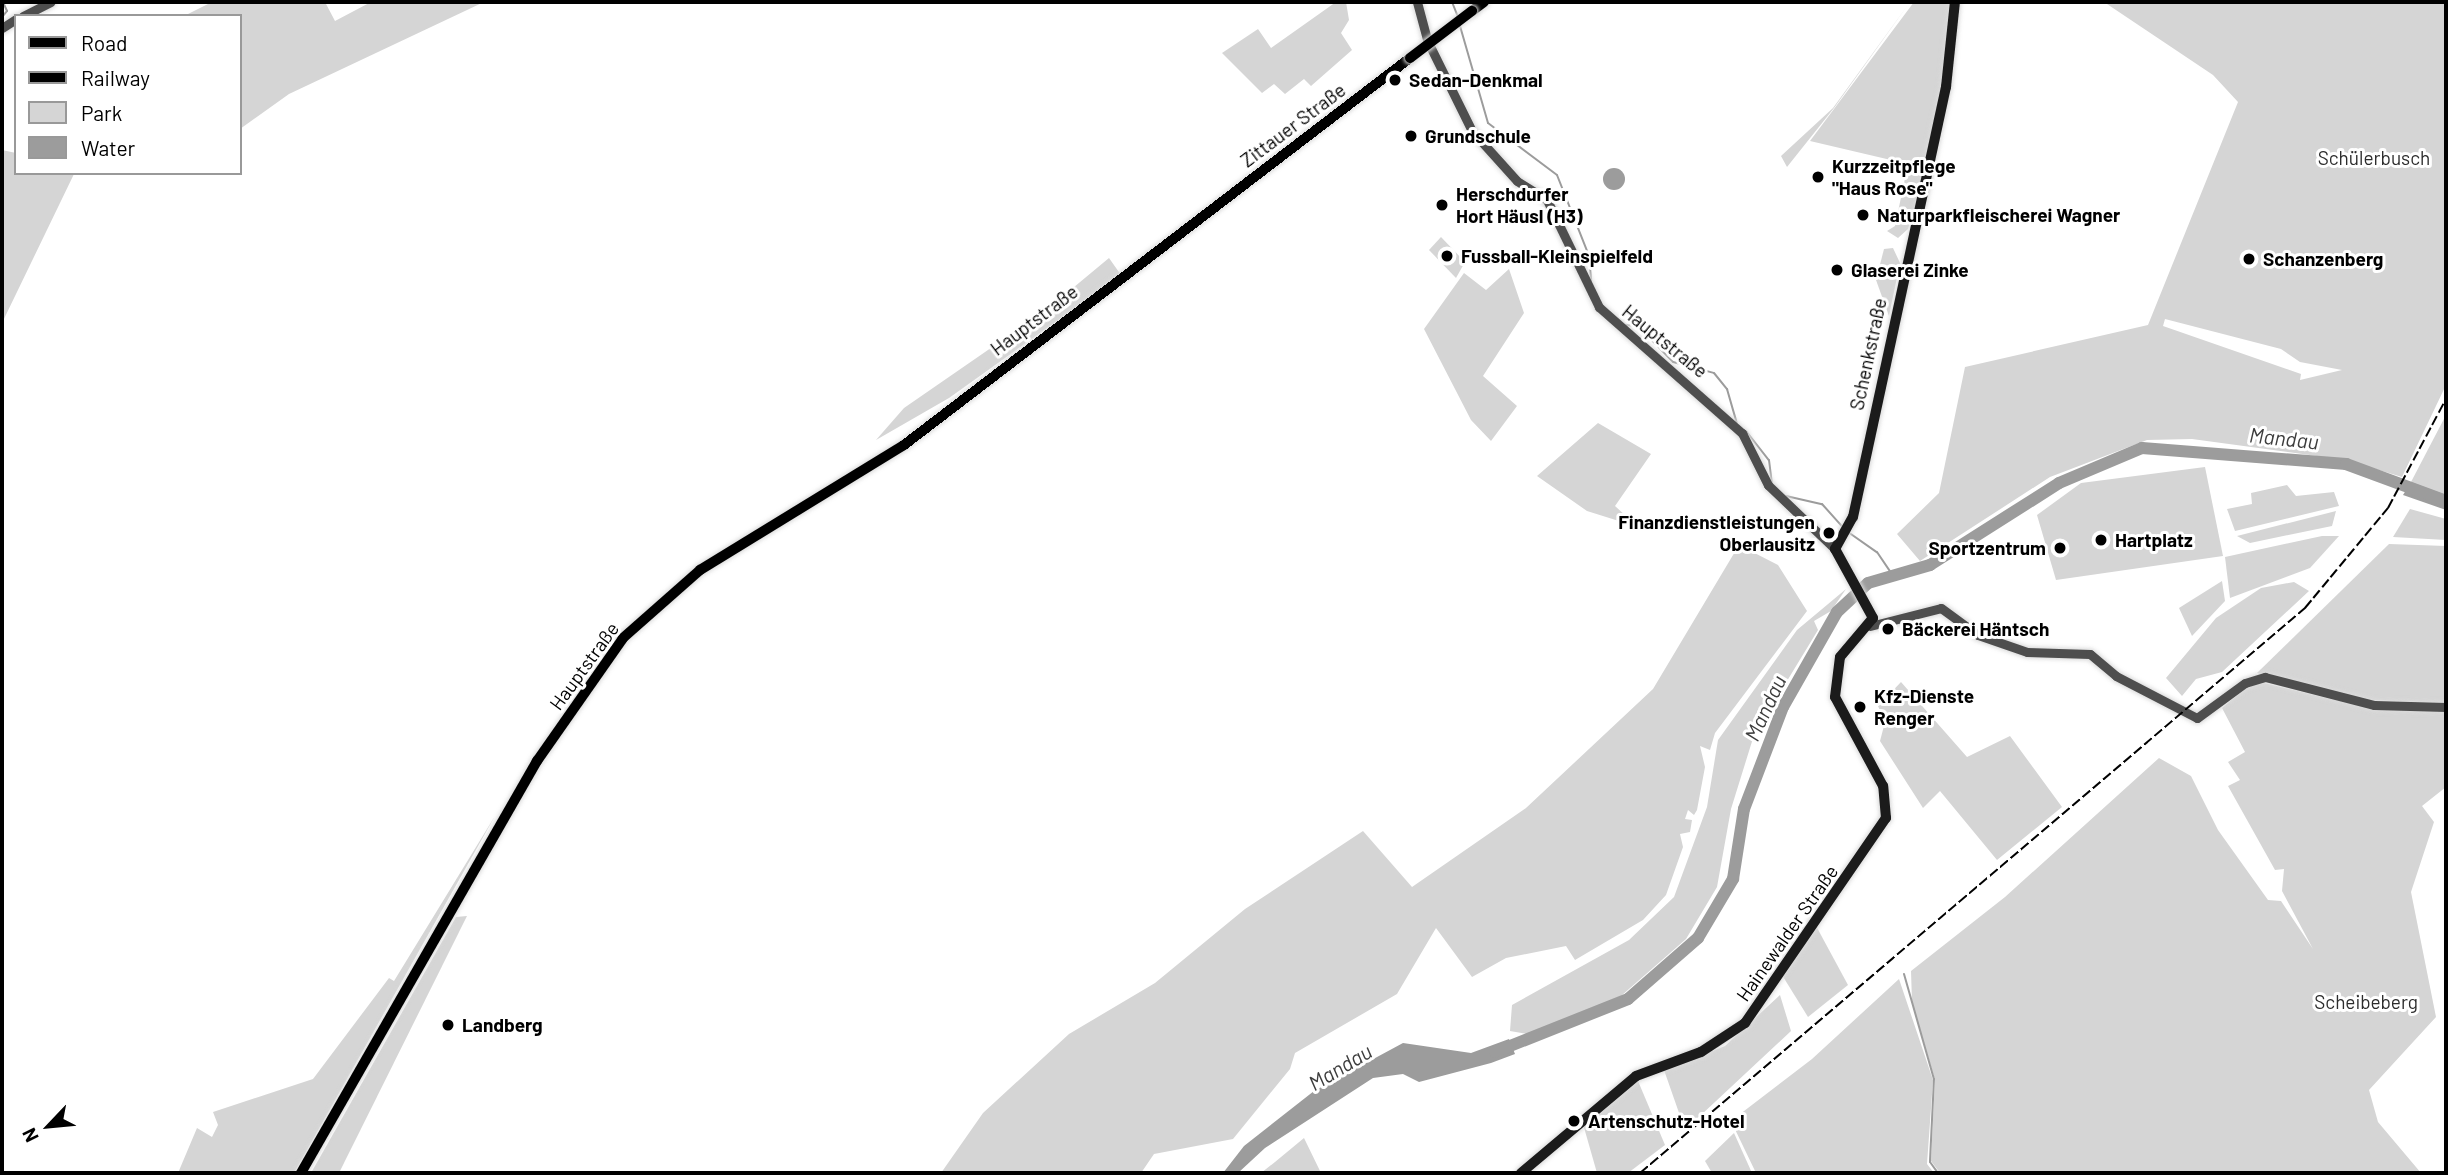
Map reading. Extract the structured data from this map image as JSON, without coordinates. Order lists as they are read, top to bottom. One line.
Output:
{"streets":{"main road":["Zittauer Straße","Hauptstraße","Schenkstraße","Hainewalder Straße"]},"crossings":[["Zittauer Straße","Hauptstraße"],["Hauptstraße","Schenkstraße"]],"water":["Mandau"],"parks":["Schülerbusch","Scheibeberg"],"places":["Sedan-Denkmal","Grundschule","Kurzzeitpflege \"Haus Rose\"","Herschdurfer Hort Häusl (H3)","Naturparkfleischerei Wagner","Fussball-Kleinspielfeld","Schanzenberg","Glaserei Zinke","Finanzdienstleistungen Oberlausitz","Hartplatz","Sportzentrum","Bäckerei Häntsch","Kfz-Dienste Renger","Landberg","Artenschutz-Hotel"],"legend":["Road","Railway","Park","Water"],"north":"bottom left"}
